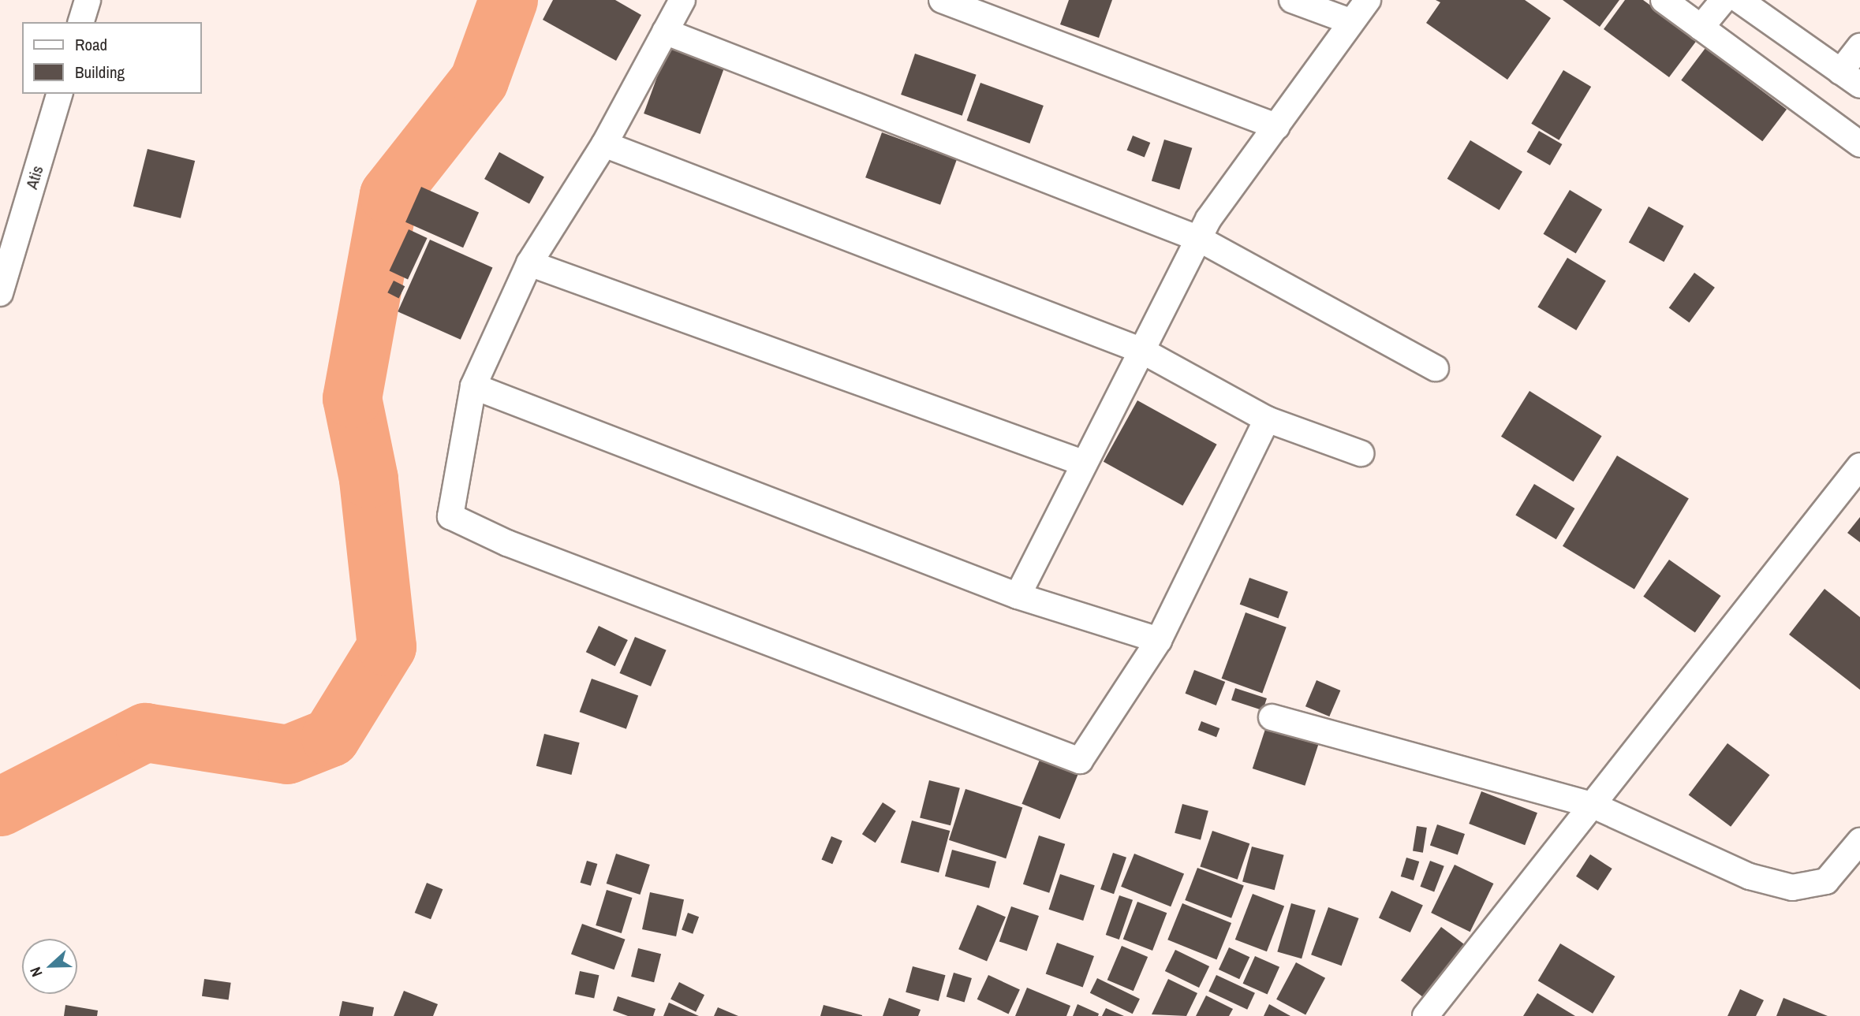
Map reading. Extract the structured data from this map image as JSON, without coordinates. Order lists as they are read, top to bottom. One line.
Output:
{"streets":{"street":["Atis"]},"legend":["Road","Building"],"north":"left"}
